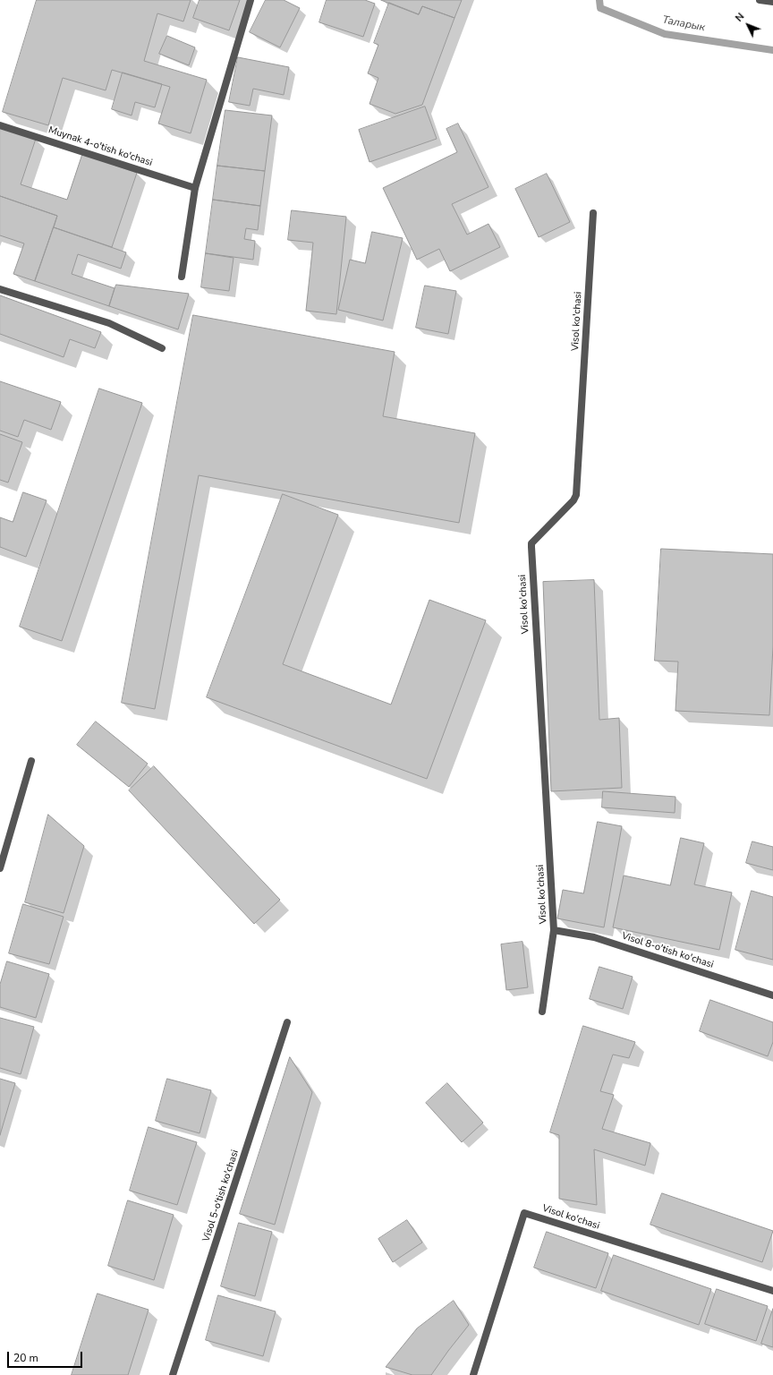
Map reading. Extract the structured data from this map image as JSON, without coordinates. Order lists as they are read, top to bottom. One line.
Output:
{"streets":{"street":["Muynak 4-o'tish ko'chasi","Visol ko'chasi","Visol 8-o'tish ko'chasi","Visol 5-o'tish ko'chasi"]},"crossings":[["Visol ko'chasi","Visol 8-o'tish ko'chasi"]],"water":["Таларык"],"scale_bar":"20 m","north":"top left"}
